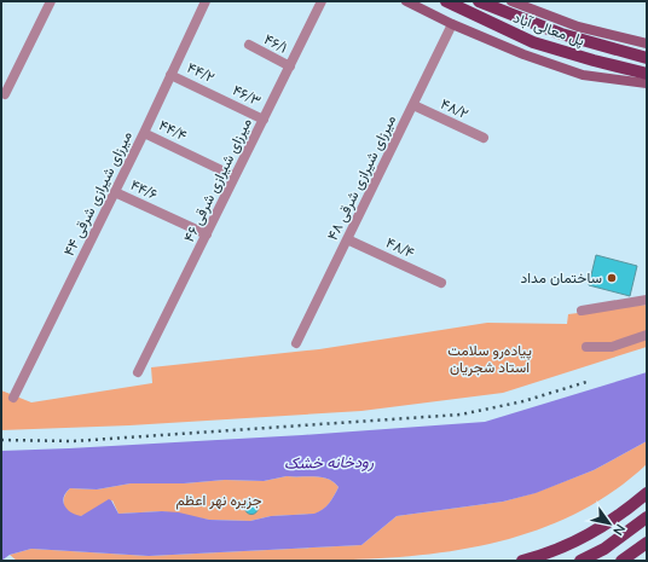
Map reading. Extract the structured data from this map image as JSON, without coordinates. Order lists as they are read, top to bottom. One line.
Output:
{"streets":{"main road":["پل معالی آباد"],"street":["۴۶/۱","۴۴/۲","۴۶/۳","۴۸/۲","۴۴/۴","۴۸ میرزای شیرازی شرقی","۴۶ میرزای شیرازی شرقی","۴۴/۶","۴۴ میرزای شیرازی شرقی","۴۸/۴"]},"crossings":[["۴۶/۱","۴۶ میرزای شیرازی شرقی"],["۴۴/۲","۴۶/۳"],["۴۴/۲","۴۴ میرزای شیرازی شرقی"],["۴۶/۳","۴۶ میرزای شیرازی شرقی"],["۴۸/۲","۴۸ میرزای شیرازی شرقی"],["۴۴/۴","۴۶ میرزای شیرازی شرقی"],["۴۴/۴","۴۴ میرزای شیرازی شرقی"],["۴۸ میرزای شیرازی شرقی","۴۸/۴"],["۴۶ میرزای شیرازی شرقی","۴۴/۶"],["۴۴/۶","۴۴ میرزای شیرازی شرقی"]],"water":["رودخانه خشک"],"parks":["پیاده‌رو سلامت استاد شجریان","جزیره نهر اعظم"],"places":["ساختمان مداد"],"north":"bottom right"}
